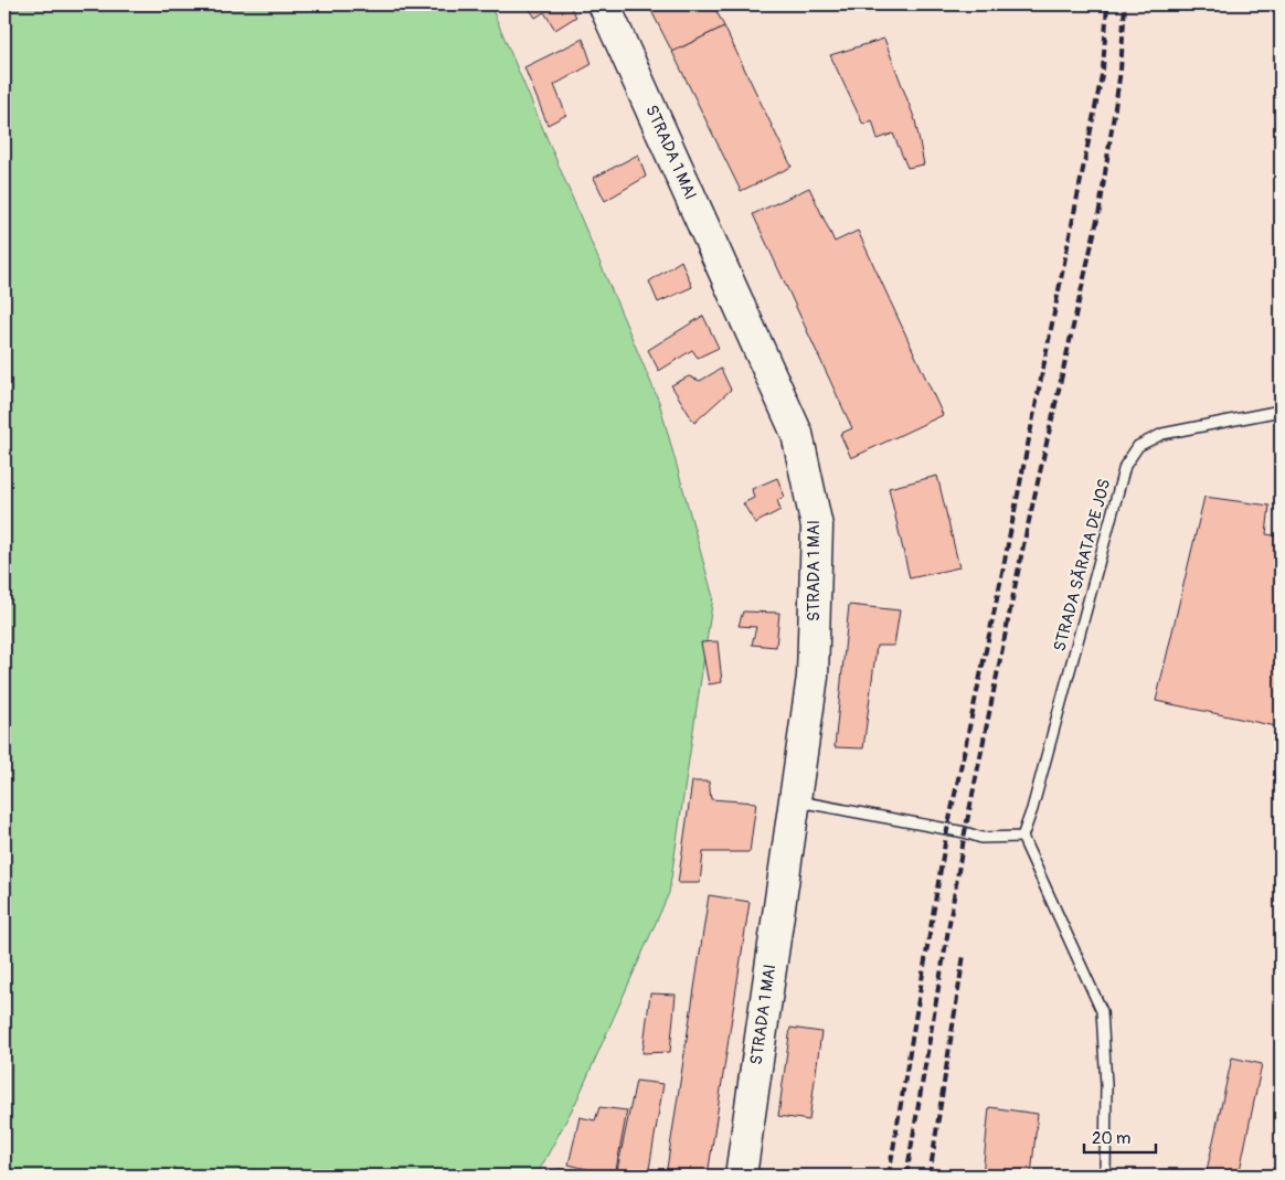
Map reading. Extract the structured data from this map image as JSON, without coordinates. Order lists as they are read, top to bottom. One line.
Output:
{"streets":{"highway":["STRADA 1 MAI"],"lane":["STRADA SĂRATA DE JOS"]},"scale_bar":"20 m"}
